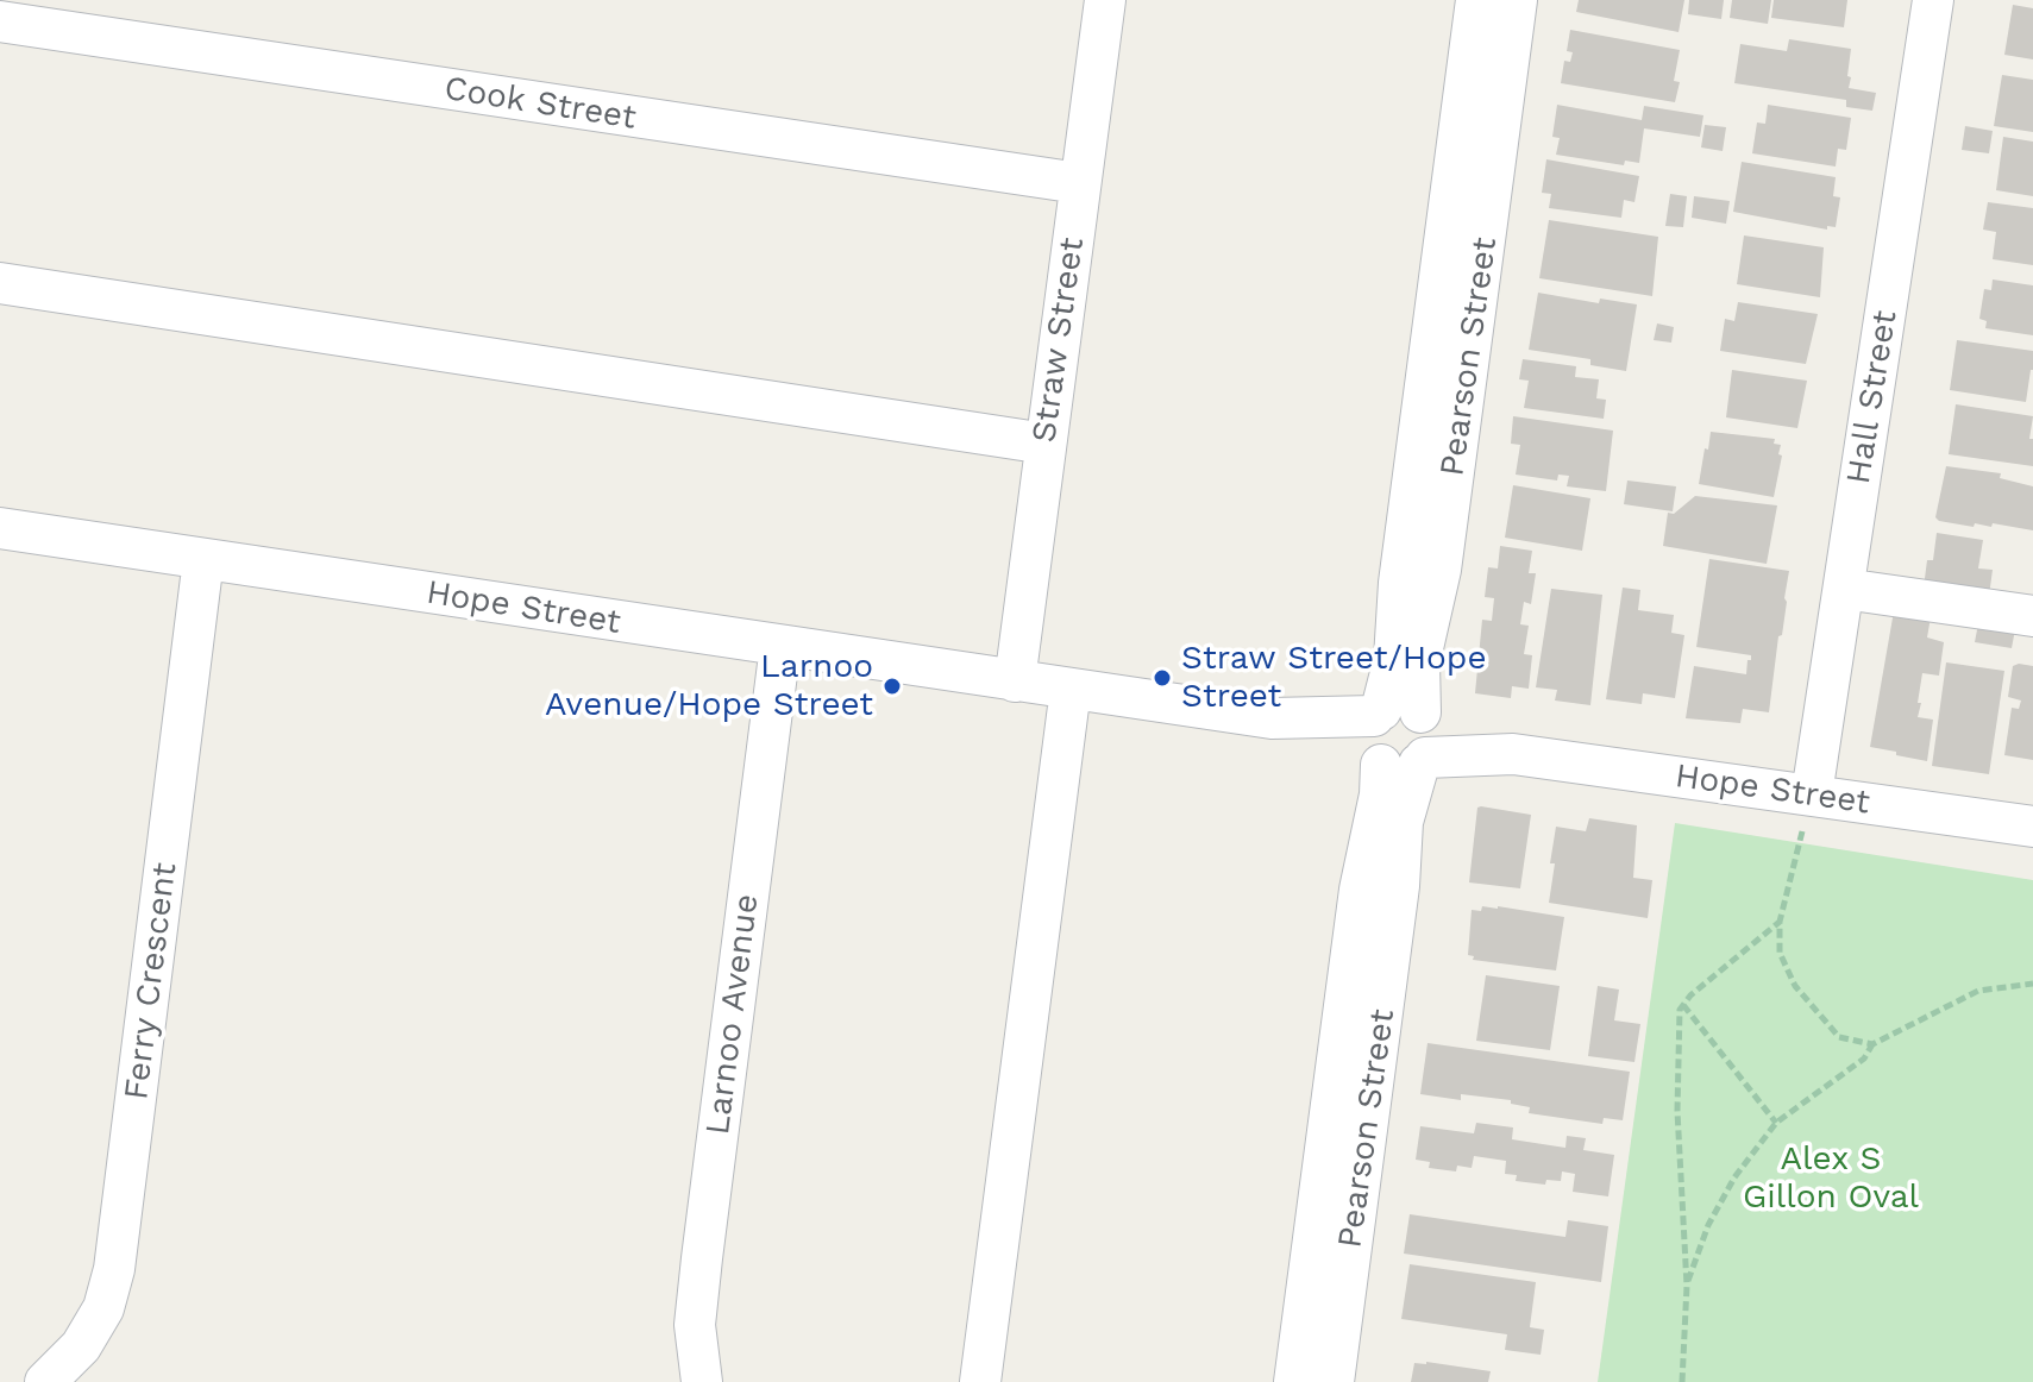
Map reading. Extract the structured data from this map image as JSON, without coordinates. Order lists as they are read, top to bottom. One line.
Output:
{"streets":{"street":["Cook Street","Straw Street","Pearson Street","Hall Street","Hope Street","Ferry Crescent","Larnoo Avenue"]},"crossings":[["Cook Street","Straw Street"],["Straw Street","Hope Street"],["Pearson Street","Hope Street"],["Hall Street","Hope Street"],["Hope Street","Ferry Crescent"],["Hope Street","Larnoo Avenue"]],"parks":["Alex S Gillon Oval"],"places":["Straw Street/Hope Street","Larnoo Avenue/Hope Street"]}
